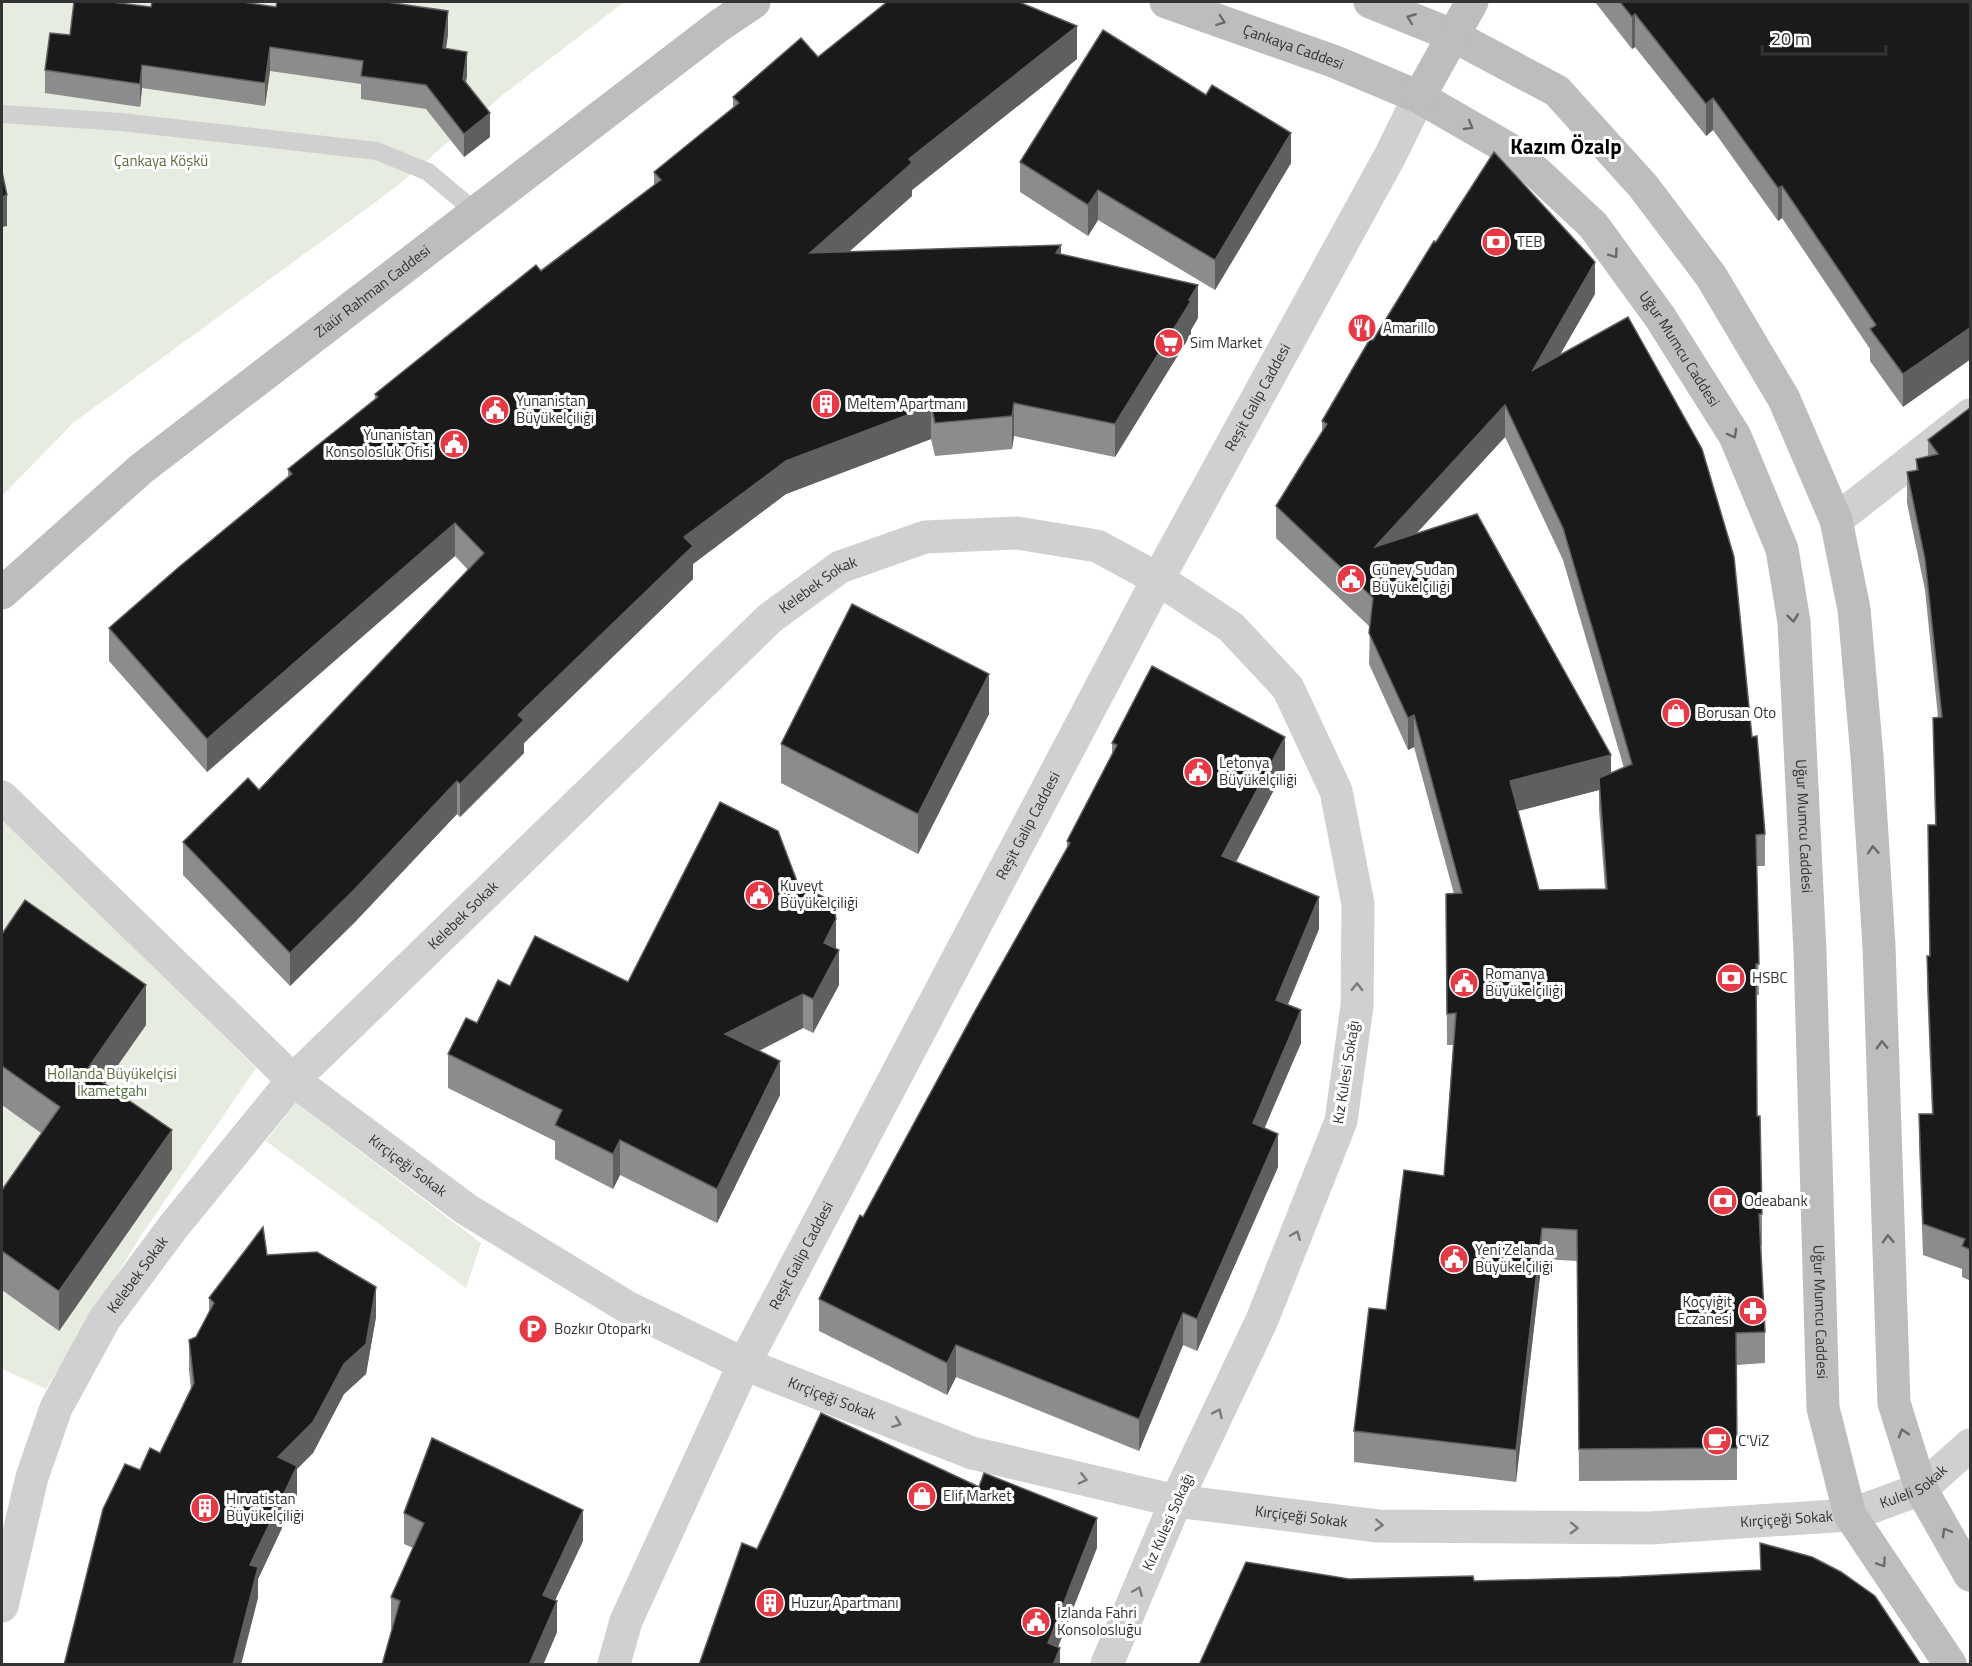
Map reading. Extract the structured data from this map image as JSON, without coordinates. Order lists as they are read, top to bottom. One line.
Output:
{"streets":{"main road":["Çankaya Caddesi","Ziaür Rahman Caddesi","Uğur Mumcu Caddesi","Reşit Galip Caddesi"],"street":["Kelebek Sokak","Kız Kulesi Sokağı","Kırçiçeği Sokak","Kuleli Sokak"]},"crossings":[["Çankaya Caddesi","Uğur Mumcu Caddesi"],["Çankaya Caddesi","Reşit Galip Caddesi"],["Uğur Mumcu Caddesi","Reşit Galip Caddesi"],["Uğur Mumcu Caddesi","Kırçiçeği Sokak"],["Uğur Mumcu Caddesi","Kuleli Sokak"],["Reşit Galip Caddesi","Kelebek Sokak"],["Reşit Galip Caddesi","Kız Kulesi Sokağı"],["Reşit Galip Caddesi","Kırçiçeği Sokak"],["Kelebek Sokak","Kız Kulesi Sokağı"],["Kelebek Sokak","Kırçiçeği Sokak"],["Kız Kulesi Sokağı","Kırçiçeği Sokak"],["Kırçiçeği Sokak","Kuleli Sokak"]],"one_way":["Kız Kulesi Sokağı","Kırçiçeği Sokak"],"districts":["Kazım Özalp"],"parks":["Çankaya Köşkü","Hollanda Büyükelçisi İkametgahı"],"places":{"bank":["TEB","HSBC","Odeabank"],"restaurant":["Amarillo"],"supermarket":["Sim Market"],"building":["Meltem Apartmanı","Hırvatistan Büyükelçiliği","Huzur Apartmanı"],"public building":["Yunanistan Büyükelçiliği","Yunanistan Konsolosluk Ofisi","Güney Sudan Büyükelçiliği","Letonya Büyükelçiliği","Kuveyt Büyükelçiliği","Romanya Büyükelçiliği","Yeni Zelanda Büyükelçiliği","İzlanda Fahri Konsolosluğu"],"shop":["Borusan Oto","Elif Market"],"pharmacy":["Koçyiğit Eczanesi"],"parking":["Bozkır Otoparkı"],"cafe":["C'ViZ"]},"scale_bar":"20 m"}
